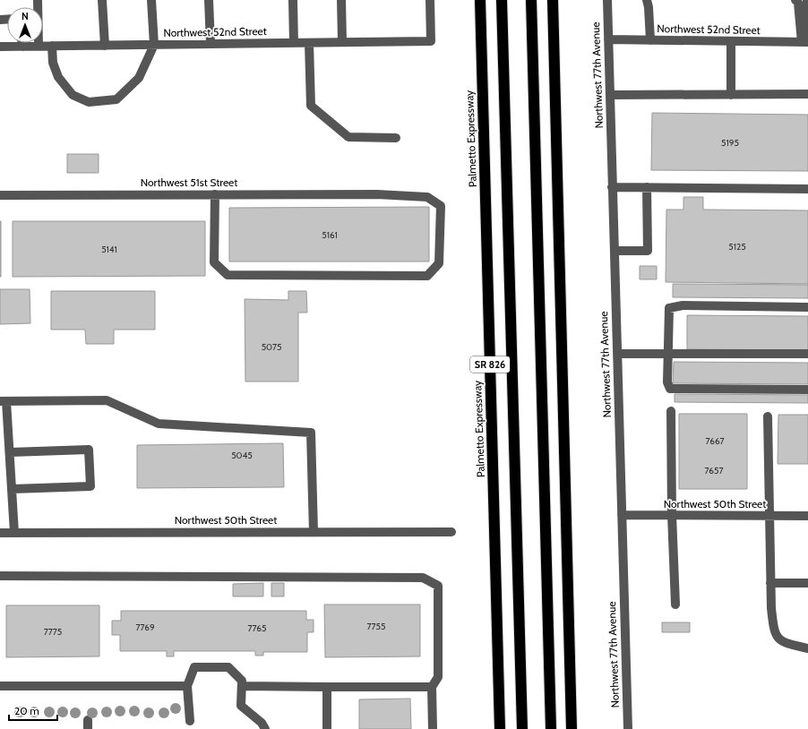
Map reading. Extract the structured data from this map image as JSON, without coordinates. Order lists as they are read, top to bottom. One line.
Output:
{"streets":{"highway":["Palmetto Expressway","SR 826"],"street":["Northwest 52nd Street","Northwest 77th Avenue","Northwest 51st Street","Northwest 50th Street"]},"crossings":[["Northwest 52nd Street","Northwest 77th Avenue"],["Northwest 77th Avenue","Northwest 50th Street"]],"house_numbers":["5195","5161","5125","5141","5075","7667","5045","7657","7755","7769","7765","7775"],"scale_bar":"20 m","north":"top"}
